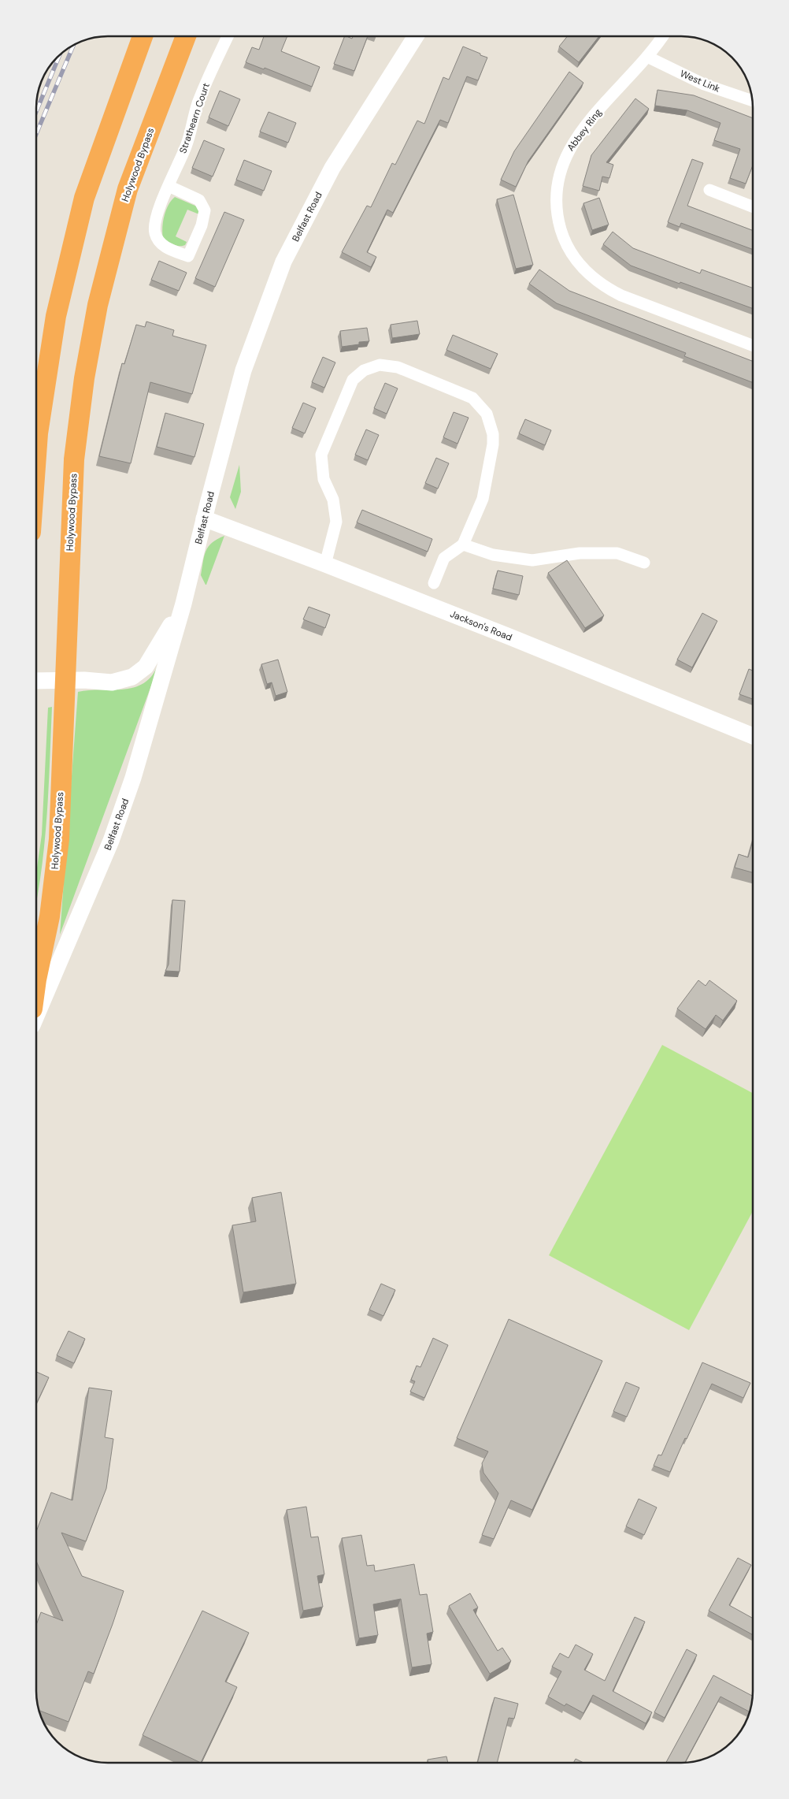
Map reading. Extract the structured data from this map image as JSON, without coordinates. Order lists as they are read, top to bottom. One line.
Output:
{"streets":{"highway":["Holywood Bypass"],"main road":["Belfast Road","Jackson's Road"],"street":["West Link","Strathearn Court","Abbey Ring"]},"crossings":[["West Link","Abbey Ring"],["Belfast Road","Jackson's Road"]]}
